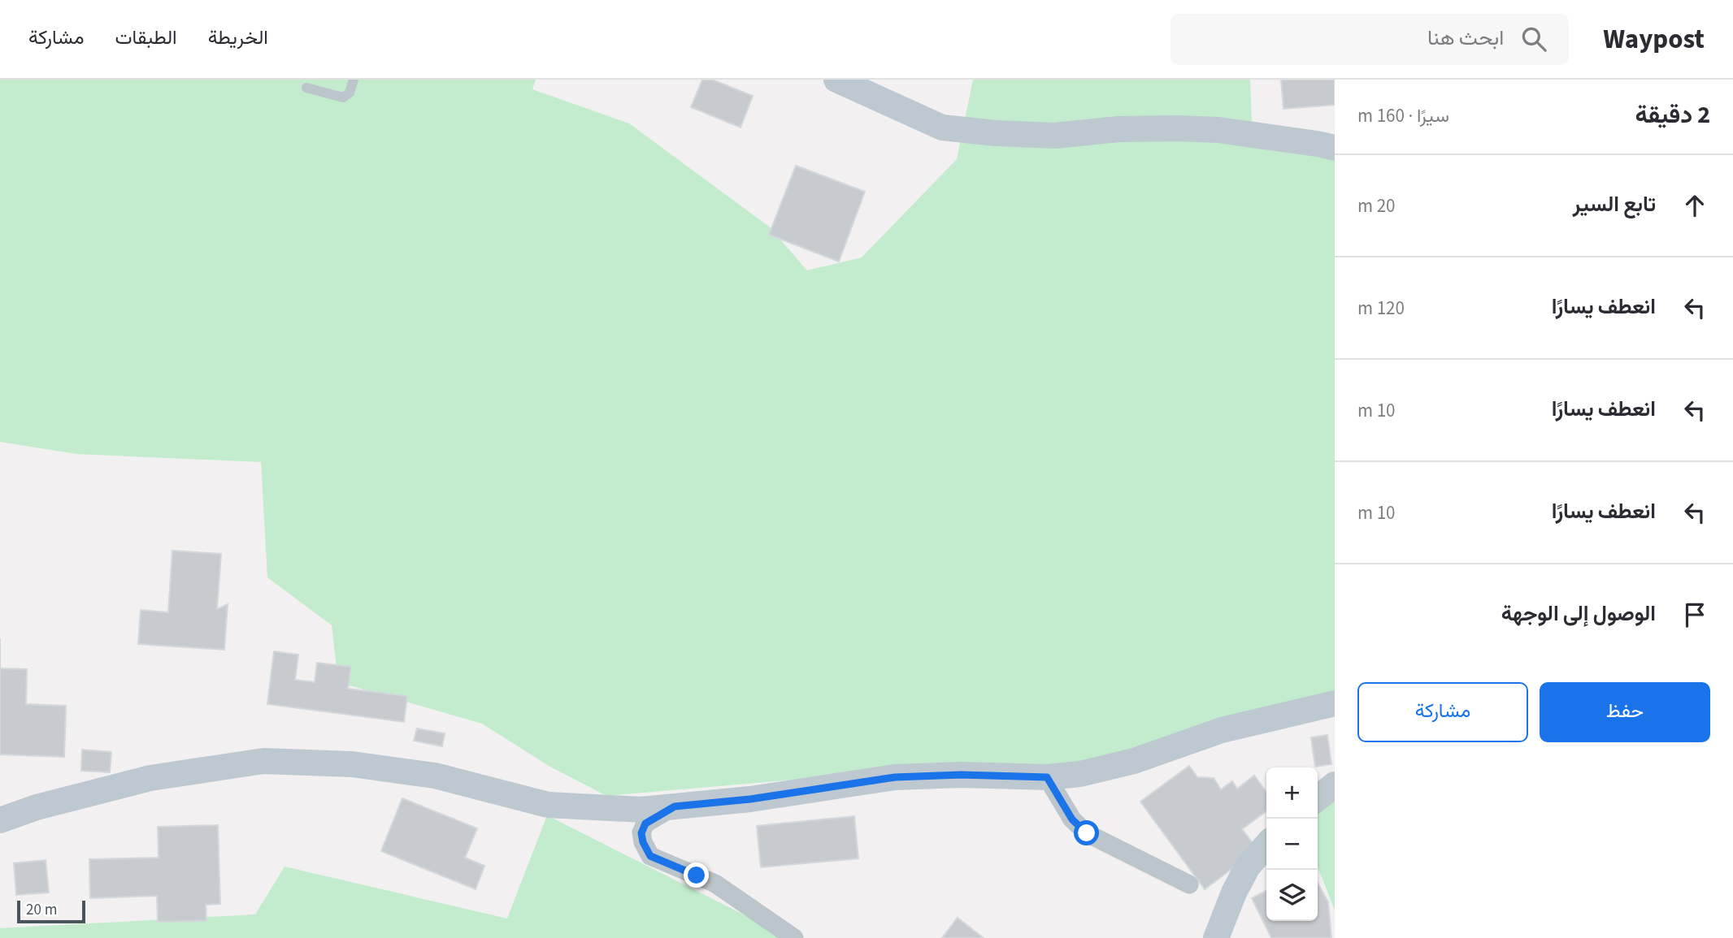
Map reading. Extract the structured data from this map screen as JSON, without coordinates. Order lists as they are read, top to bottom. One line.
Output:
{"scale_bar":"20 m","page":{"header":"Waypost","search":"ابحث هنا","nav":["الخريطة","الطبقات","مشاركة"],"heading":["2 دقيقة","سيرًا · 160 m"],"list":[["تابع السير","20 m"],["انعطف يسارًا","120 m"],["انعطف يسارًا","10 m"],["انعطف يسارًا","10 m"],"الوصول إلى الوجهة"],"buttons":["حفظ","مشاركة"],"map_buttons":["+","−"],"scale":"20 m"}}
